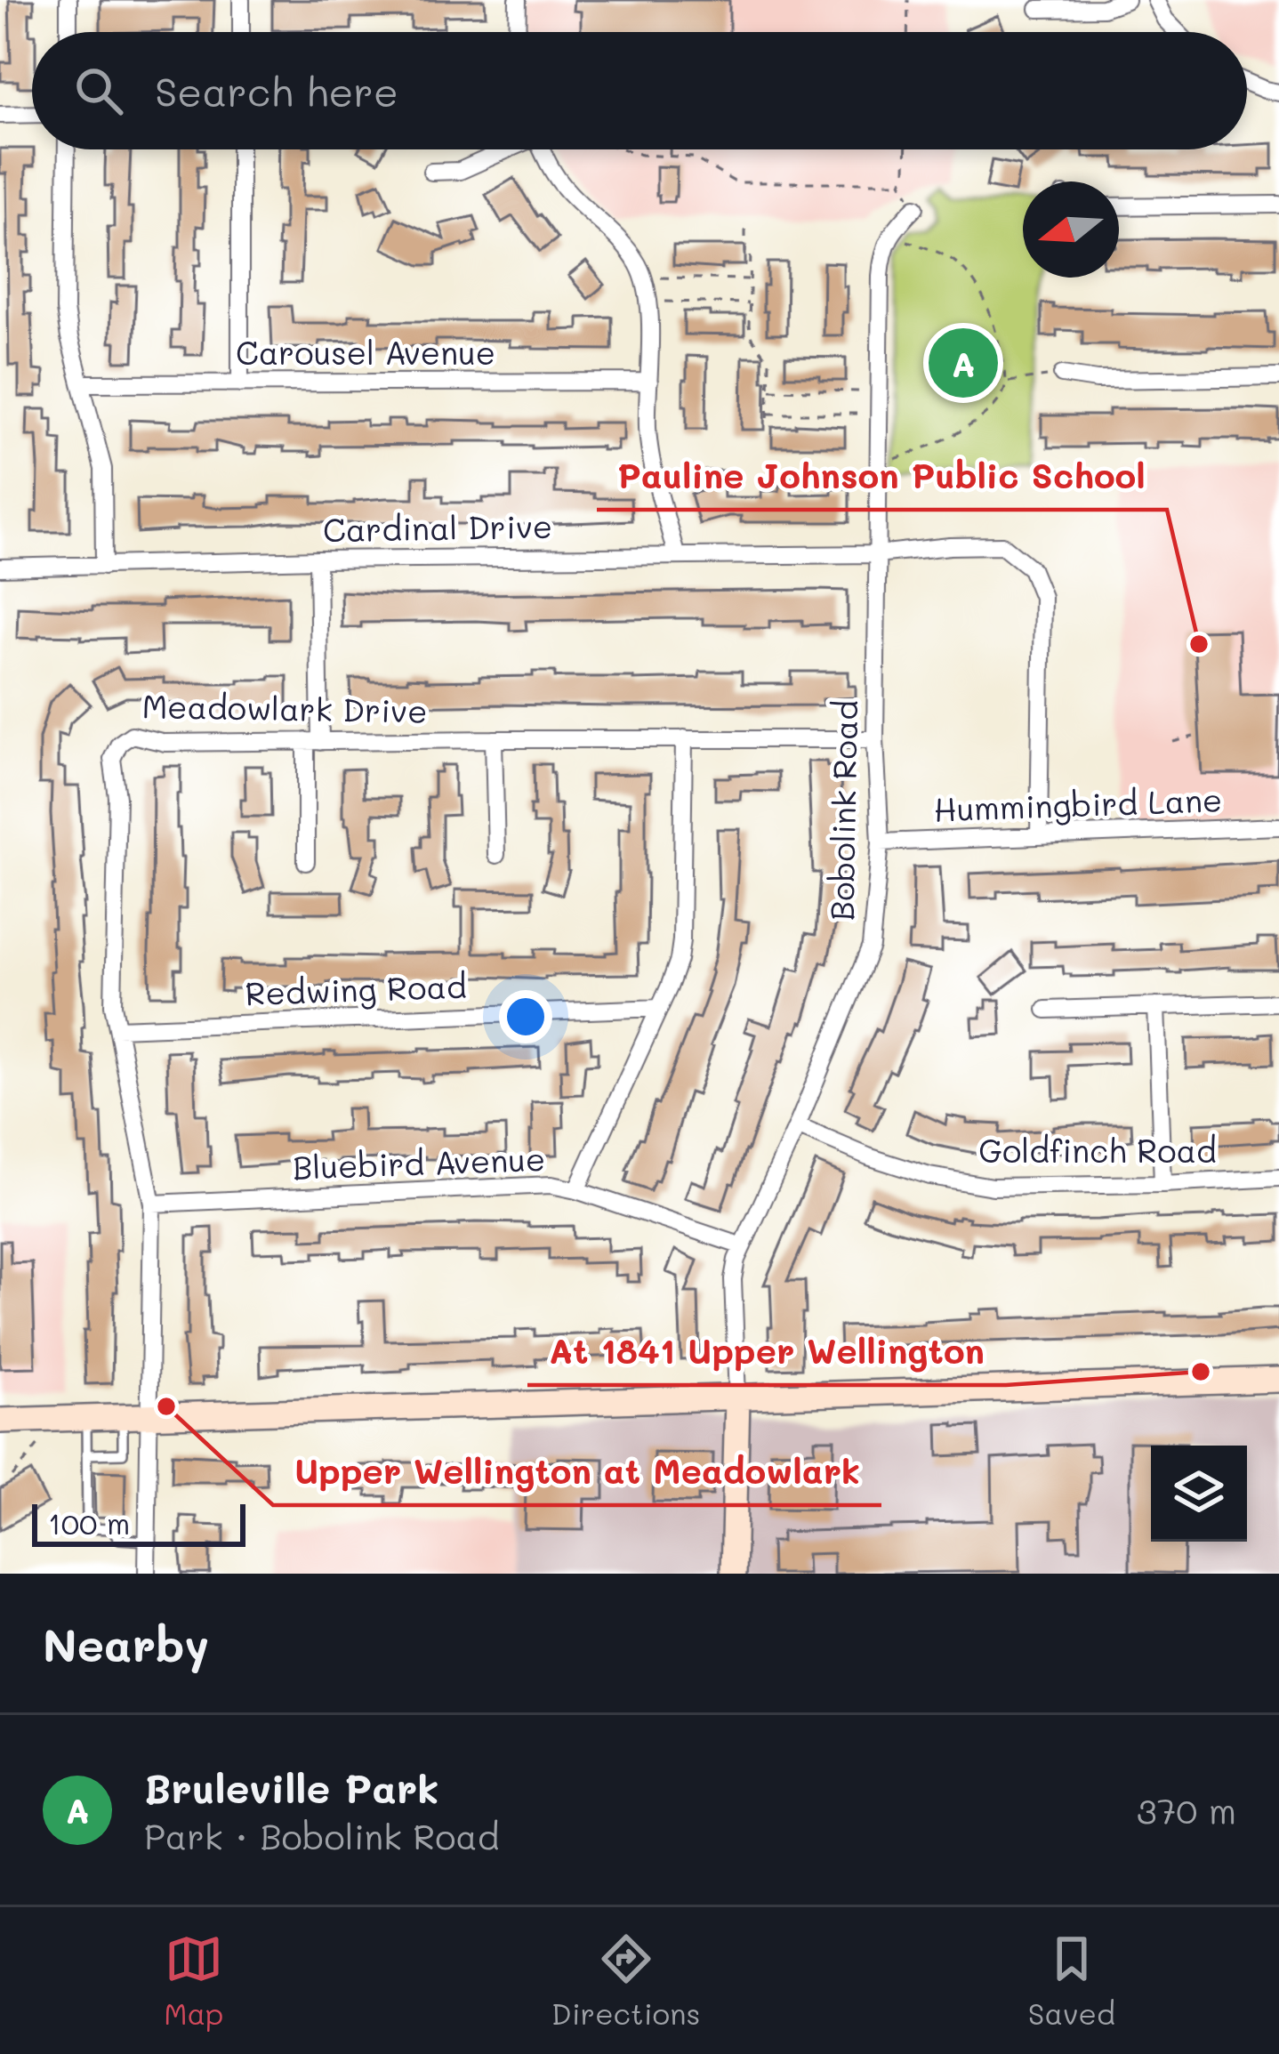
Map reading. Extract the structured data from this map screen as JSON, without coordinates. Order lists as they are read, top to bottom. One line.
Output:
{"streets":{"street":["Carousel Avenue","Cardinal Drive","Meadowlark Drive","Hummingbird Lane","Bobolink Road","Redwing Road","Goldfinch Road","Bluebird Avenue"]},"crossings":[["Cardinal Drive","Hummingbird Lane"],["Cardinal Drive","Bobolink Road"],["Meadowlark Drive","Bobolink Road"],["Meadowlark Drive","Redwing Road"],["Meadowlark Drive","Bluebird Avenue"],["Hummingbird Lane","Bobolink Road"],["Bobolink Road","Goldfinch Road"],["Bobolink Road","Bluebird Avenue"]],"places":["Pauline Johnson Public School","At 1841 Upper Wellington","Upper Wellington at Meadowlark"],"scale_bar":"100 m","north":"left","page":{"search":"Search here","pins":"A","scale":"100 m","heading":"Nearby","list":[{"mark":"A","name":"Bruleville Park","note":"Park · Bobolink Road","value":"370 m"}],"nav":["Map","Directions","Saved"]}}
